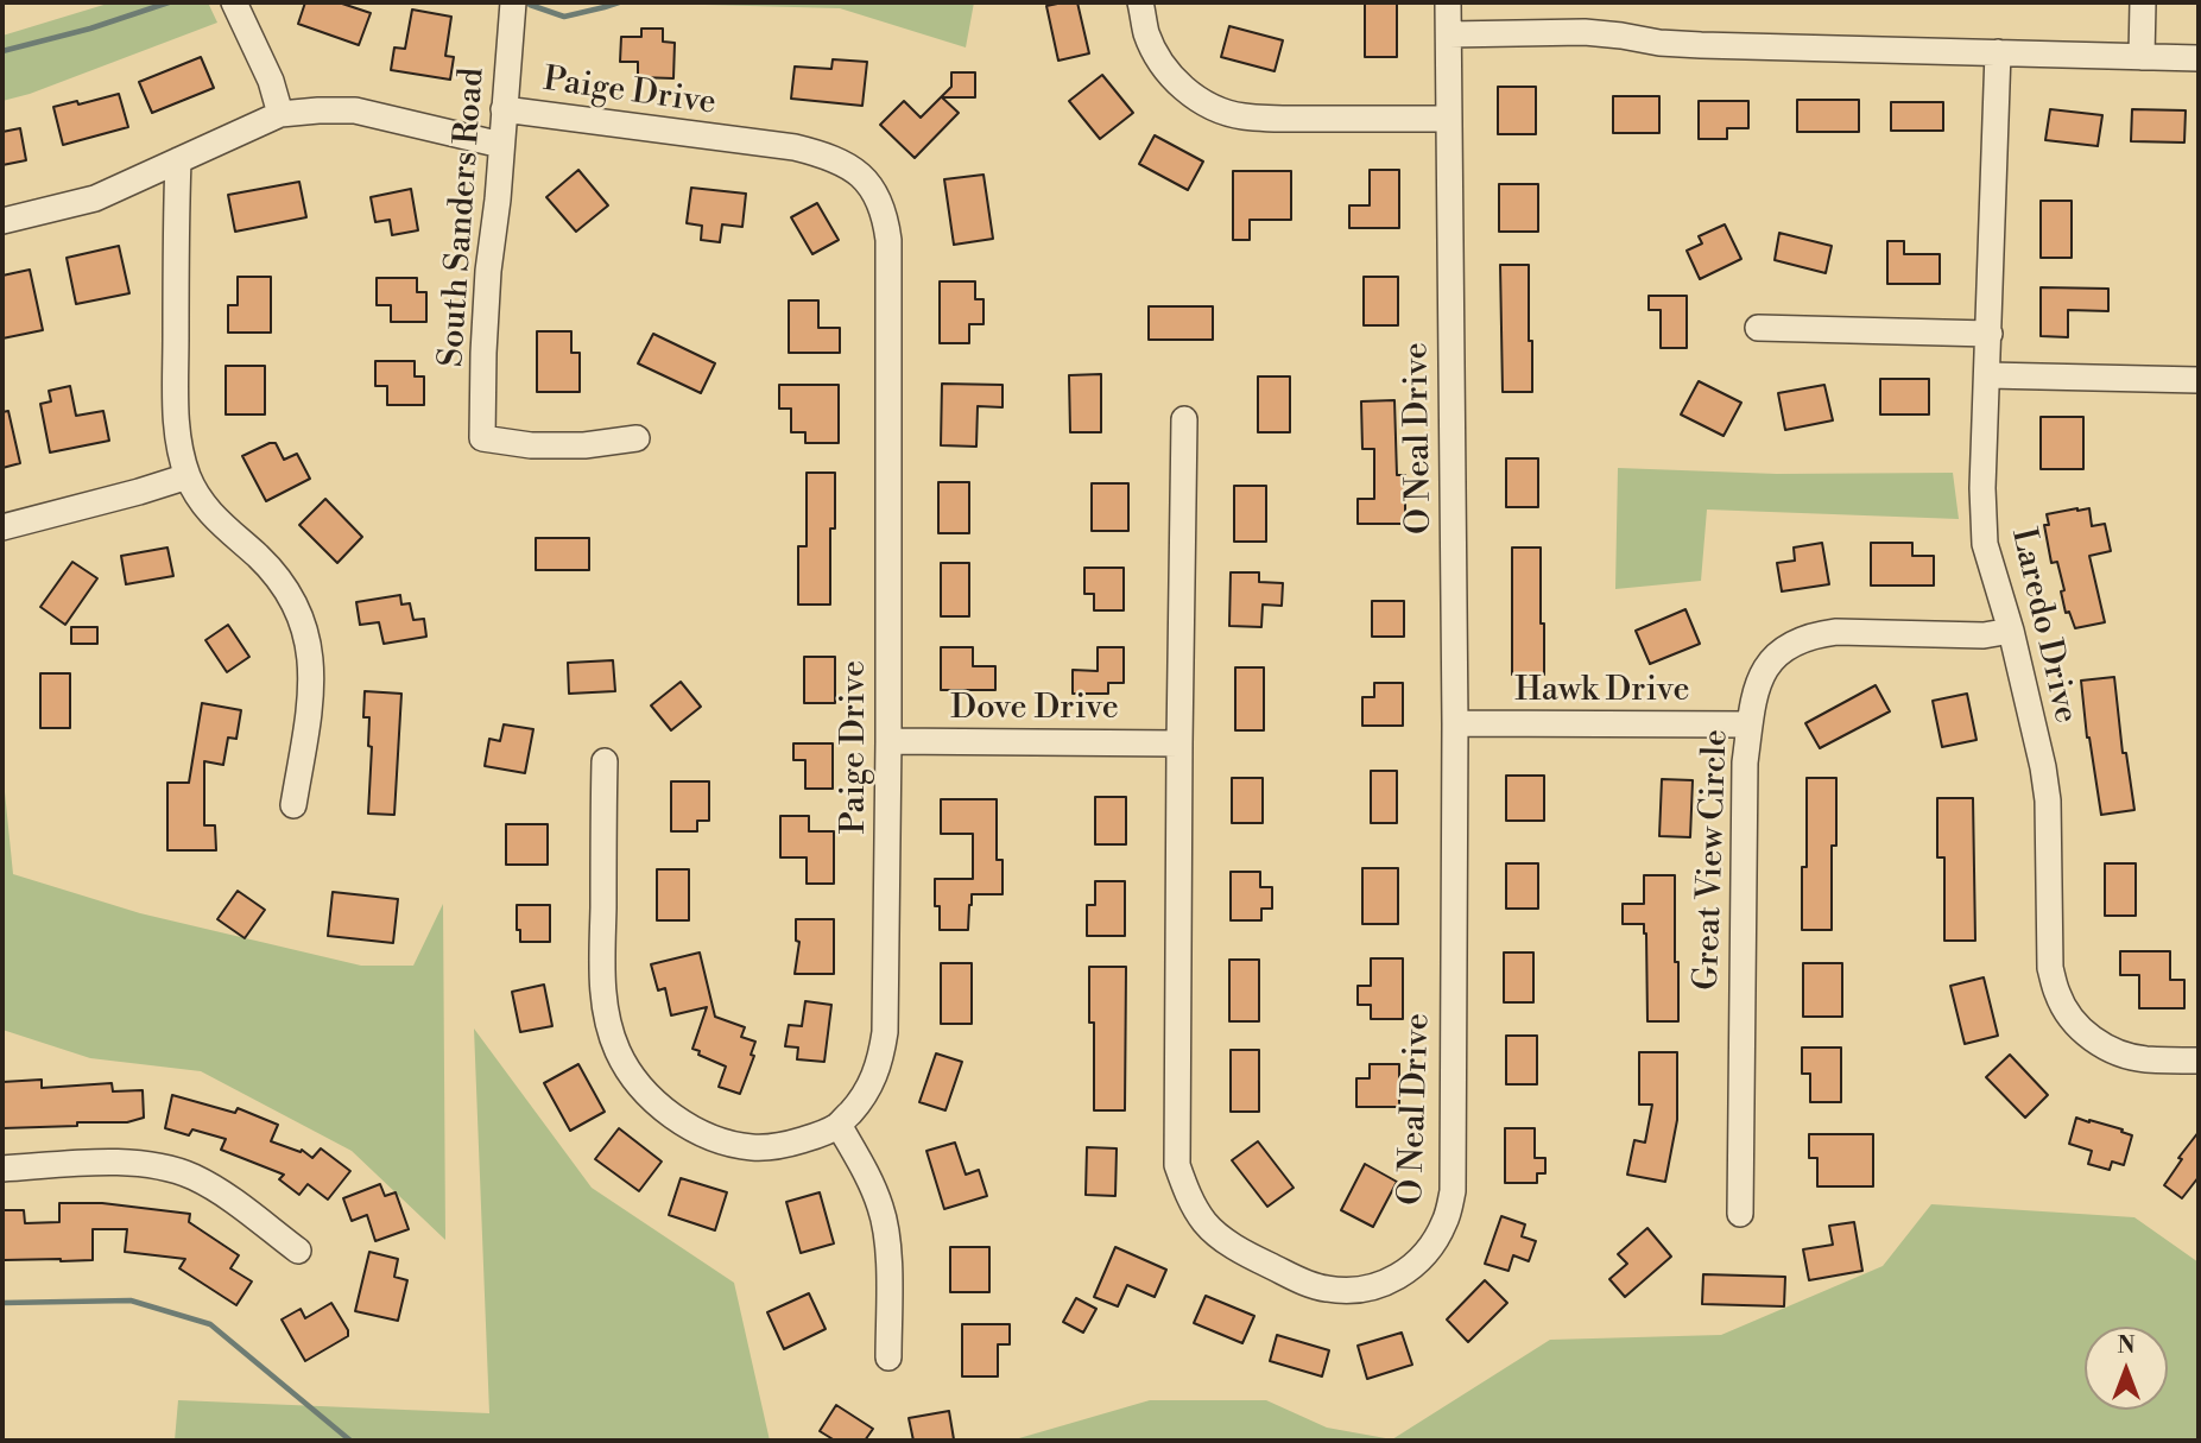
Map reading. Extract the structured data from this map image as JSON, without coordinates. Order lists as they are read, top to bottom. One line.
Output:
{"streets":{"street":["Paige Drive","South Sanders Road","O Neal Drive","Laredo Drive","Hawk Drive","Dove Drive","Great View Circle"]},"crossings":[["Paige Drive","South Sanders Road"],["Paige Drive","Dove Drive"],["O Neal Drive","Hawk Drive"],["O Neal Drive","Dove Drive"],["Laredo Drive","Great View Circle"],["Hawk Drive","Great View Circle"]],"north":"top"}
